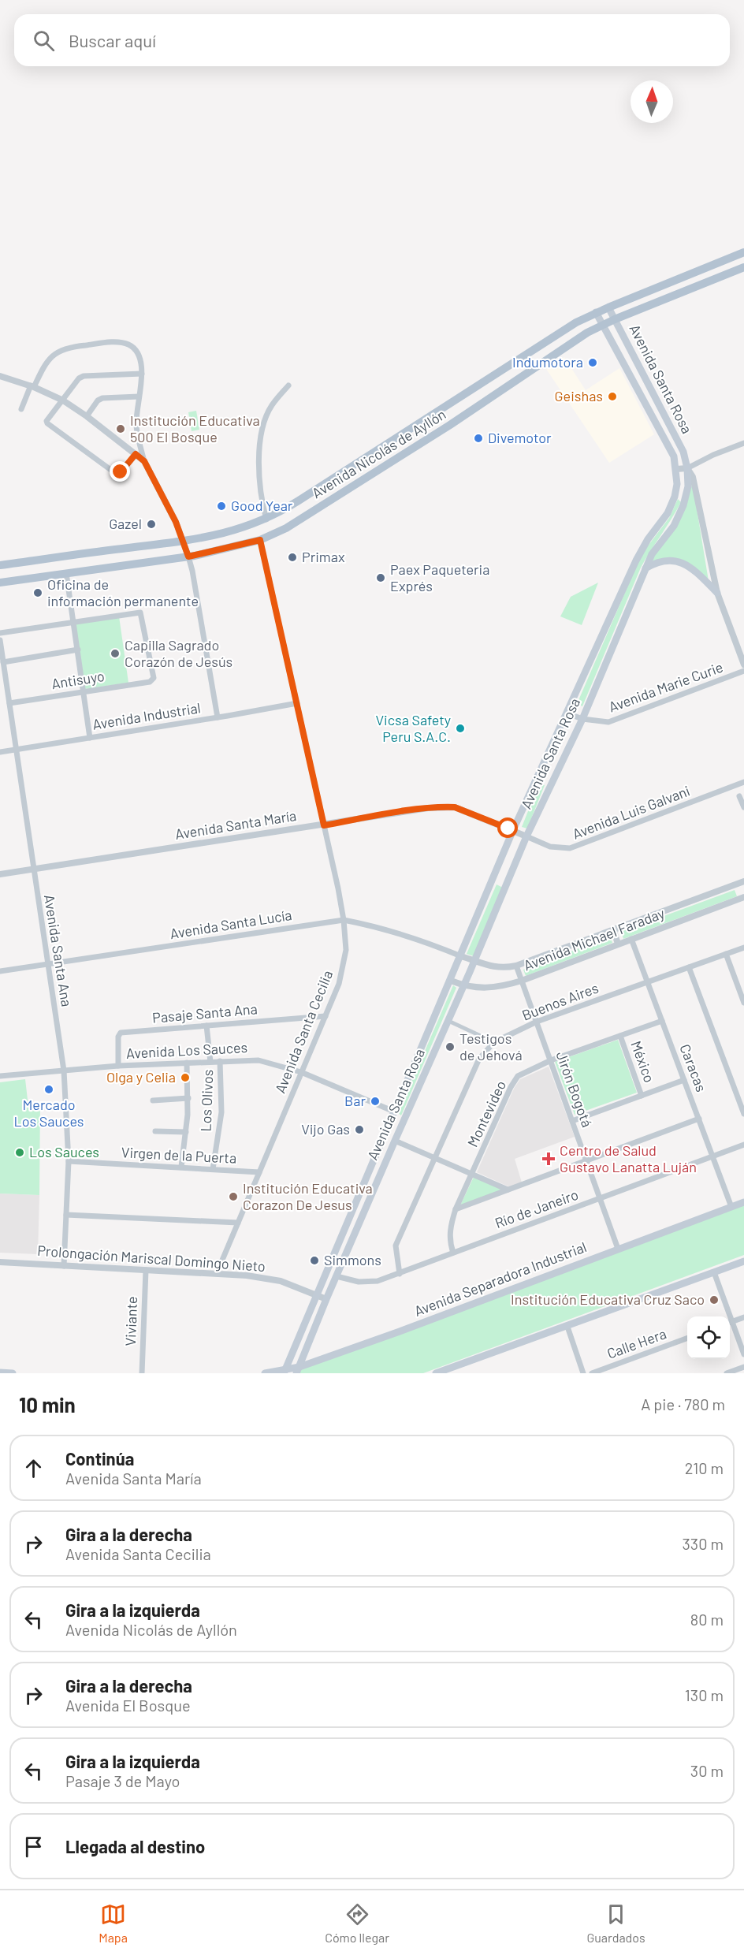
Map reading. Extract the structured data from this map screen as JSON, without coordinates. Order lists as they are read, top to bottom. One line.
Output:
{"streets":{"main road":["Avenida Santa Rosa","Avenida Nicolás de Ayllón","Avenida Separadora Industrial"],"street":["Antisuyo","Avenida Marie Curie","Avenida Industrial","Avenida Luis Galvani","Avenida Santa María","Avenida Santa Lucía","Avenida Michael Faraday","Avenida Santa Ana","Buenos Aires","Pasaje Santa Ana","Avenida Santa Cecilia","Avenida Los Sauces","México","Caracas","Jirón Bogotá","Los Olivos","Montevideo","Virgen de la Puerta","Río de Janeiro","Prolongación Mariscal Domingo Nieto","Viviante","Calle Hera"]},"crossings":[["Avenida Santa Rosa","Avenida Nicolás de Ayllón"],["Avenida Santa Rosa","Avenida Marie Curie"],["Avenida Santa Rosa","Avenida Luis Galvani"],["Avenida Santa Rosa","Avenida Santa María"],["Avenida Santa Rosa","Avenida Santa Lucía"],["Avenida Santa Rosa","Avenida Michael Faraday"],["Avenida Santa Rosa","Avenida Los Sauces"],["Avenida Santa Rosa","Río de Janeiro"],["Avenida Santa Rosa","Prolongación Mariscal Domingo Nieto"],["Avenida Santa Rosa","Avenida Separadora Industrial"],["Avenida Nicolás de Ayllón","Avenida Santa Cecilia"],["Antisuyo","Avenida Santa Ana"],["Avenida Industrial","Avenida Santa Ana"],["Avenida Industrial","Avenida Santa Cecilia"],["Avenida Luis Galvani","Avenida Santa María"],["Avenida Santa María","Avenida Santa Ana"],["Avenida Santa María","Avenida Santa Cecilia"],["Avenida Santa Lucía","Avenida Michael Faraday"],["Avenida Santa Lucía","Avenida Santa Ana"],["Avenida Santa Lucía","Avenida Santa Cecilia"],["Avenida Michael Faraday","Caracas"],["Avenida Michael Faraday","Jirón Bogotá"],["Avenida Santa Ana","Avenida Los Sauces"],["Avenida Santa Ana","Virgen de la Puerta"],["Avenida Santa Ana","Prolongación Mariscal Domingo Nieto"],["Buenos Aires","Caracas"],["Buenos Aires","Jirón Bogotá"],["Buenos Aires","Río de Janeiro"],["Pasaje Santa Ana","Avenida Santa Cecilia"],["Pasaje Santa Ana","Avenida Los Sauces"],["Avenida Santa Cecilia","Avenida Los Sauces"],["Avenida Santa Cecilia","Virgen de la Puerta"],["Avenida Santa Cecilia","Prolongación Mariscal Domingo Nieto"],["Avenida Los Sauces","Los Olivos"],["México","Montevideo"],["Caracas","Montevideo"],["Caracas","Río de Janeiro"],["Caracas","Avenida Separadora Industrial"],["Jirón Bogotá","Montevideo"],["Jirón Bogotá","Río de Janeiro"],["Jirón Bogotá","Avenida Separadora Industrial"],["Los Olivos","Virgen de la Puerta"],["Montevideo","Río de Janeiro"],["Prolongación Mariscal Domingo Nieto","Viviante"]],"places":{"other":["Indumotora","Geishas","Institución Educativa 500 El Bosque","Divemotor","Good Year","Gazel","Primax","Paex Paqueteria Exprés","Oficina de información permanente","Capilla Sagrado Corazón de Jesús","Vicsa Safety Peru S.A.C.","Testigos de Jehová","Olga y Celia","Mercado Los Sauces","Bar","Vijo Gas","Los Sauces","Institución Educativa Corazon De Jesus","Simmons","Institución Educativa Cruz Saco"],"health":["Centro de Salud Gustavo Lanatta Luján"]},"north":"top","page":{"search":"Buscar aquí","heading":["10 min","A pie · 780 m"],"list":[["Continúa","Avenida Santa María","210 m"],["Gira a la derecha","Avenida Santa Cecilia","330 m"],["Gira a la izquierda","Avenida Nicolás de Ayllón","80 m"],["Gira a la derecha","Avenida El Bosque","130 m"],["Gira a la izquierda","Pasaje 3 de Mayo","30 m"],"Llegada al destino"],"nav":["Mapa","Cómo llegar","Guardados"]}}
